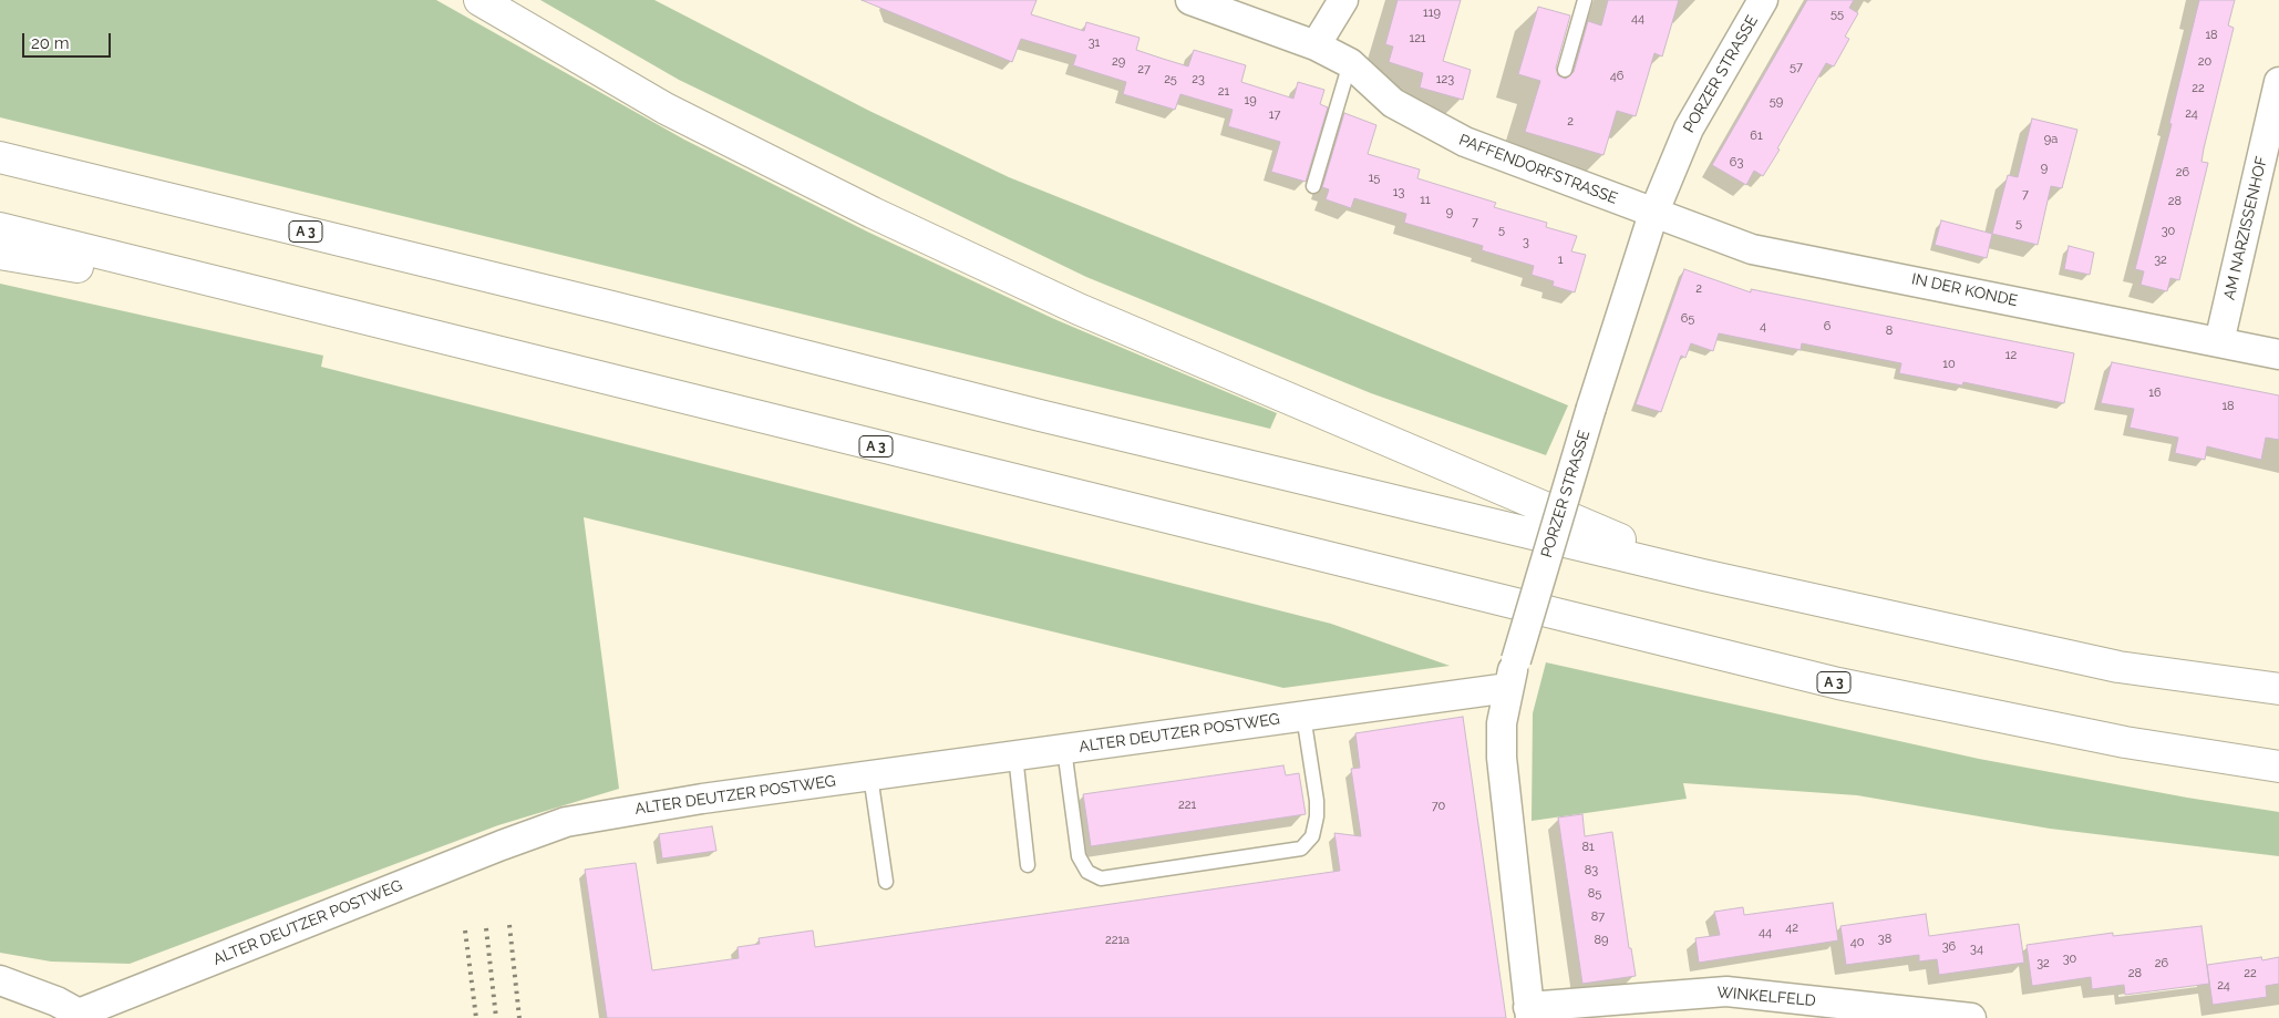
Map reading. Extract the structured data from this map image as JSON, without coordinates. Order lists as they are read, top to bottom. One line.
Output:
{"streets":{"highway":["A 3"],"street":["PORZER STRASSE","PAFFENDORFSTRASSE","AM NARZISSENHOF","IN DER KONDE","ALTER DEUTZER POSTWEG","WINKELFELD"]},"crossings":[["PORZER STRASSE","PAFFENDORFSTRASSE"],["PORZER STRASSE","IN DER KONDE"],["PORZER STRASSE","ALTER DEUTZER POSTWEG"],["PORZER STRASSE","WINKELFELD"],["PAFFENDORFSTRASSE","IN DER KONDE"],["AM NARZISSENHOF","IN DER KONDE"]],"house_numbers":["119","55","44","18","121","31","29","20","57","27","46","25","23","123","22","21","19","59","24","17","2","61","9a","63","9","26","15","13","7","11","28","9","7","5","5","30","3","1","32","2","65","4","6","8","12","10","16","18","221","70","81","83","85","87","42","44","38","221a","89","40","36","34","30","32","26","28","22","24"],"scale_bar":"20 m"}
